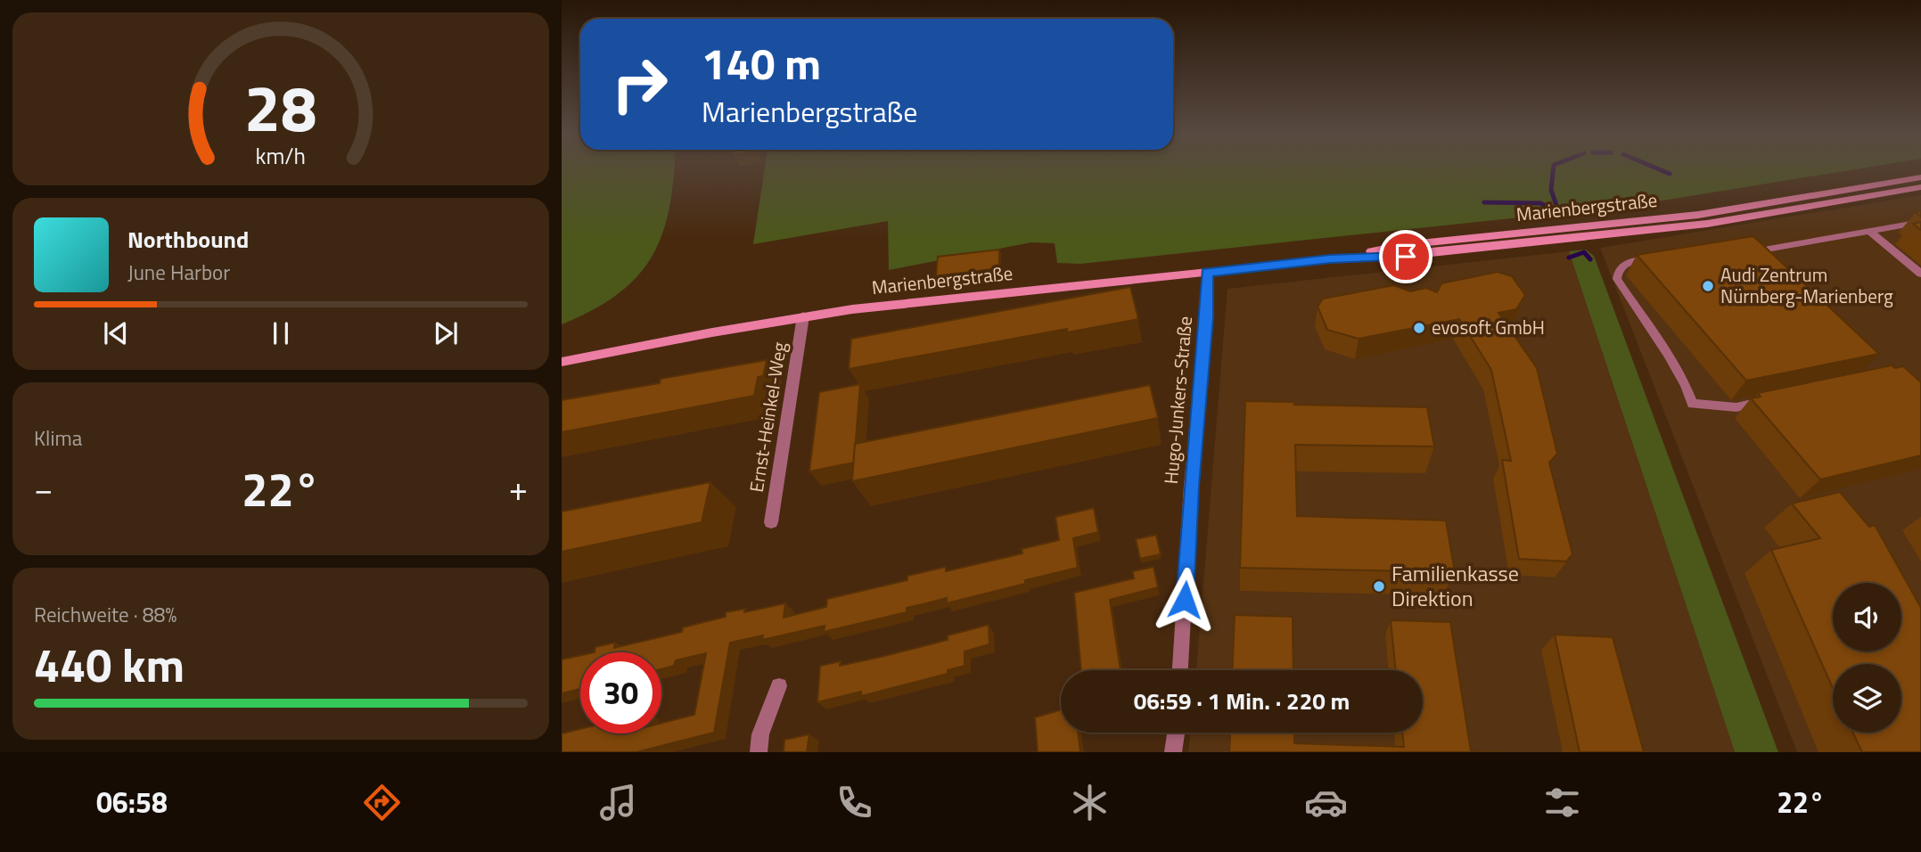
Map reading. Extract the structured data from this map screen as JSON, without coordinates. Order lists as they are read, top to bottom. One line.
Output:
{"streets":{"main road":["Marienbergstraße"],"street":["Hugo-Junkers-Straße","Ernst-Heinkel-Weg"]},"crossings":[["Marienbergstraße","Hugo-Junkers-Straße"],["Marienbergstraße","Ernst-Heinkel-Weg"]],"places":["Audi Zentrum Nürnberg-Marienberg","evosoft GmbH","Familienkasse Direktion"],"page":{"turn":["140 m","Marienbergstraße"],"song":["Northbound","June Harbor"],"tile":["Klima",["Reichweite · 88%","440 km"]],"heat":["−","22°","+"],"limit":"30","trip":"06:59 · 1 Min. · 220 m","tabs":["06:58","22°"],"gauge":["28","km/h"]}}
